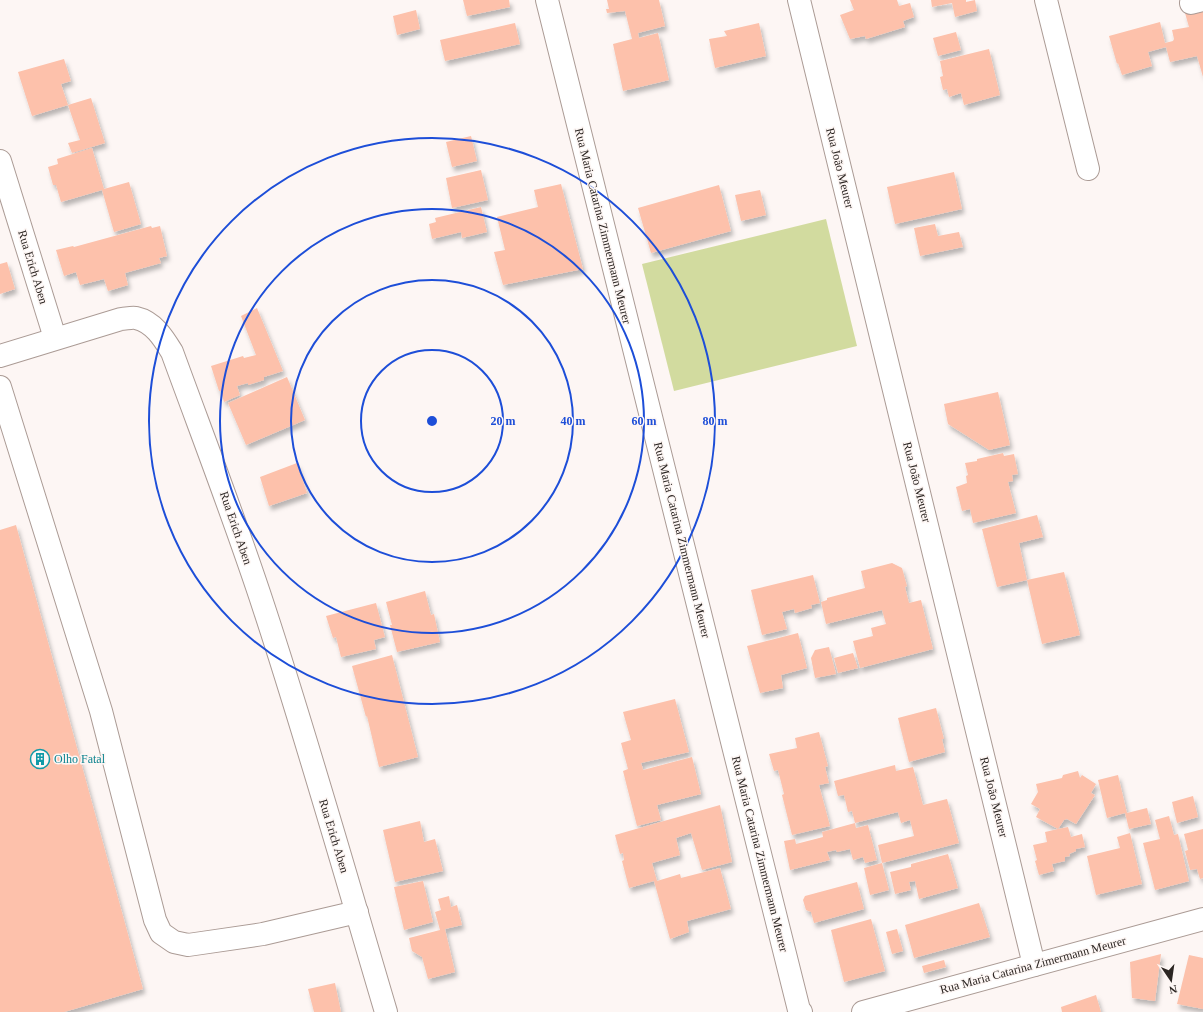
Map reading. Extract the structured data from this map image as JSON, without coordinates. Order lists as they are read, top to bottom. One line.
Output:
{"streets":{"street":["Rua João Meurer","Rua Maria Catarina Zimmermann Meurer","Rua Erich Aben","Rua Maria Catarina Zimermann Meurer"]},"crossings":[["Rua João Meurer","Rua Maria Catarina Zimermann Meurer"]],"places":{"building":["Olho Fatal"]},"north":"bottom","rings":["20 m","40 m","60 m","80 m"]}
